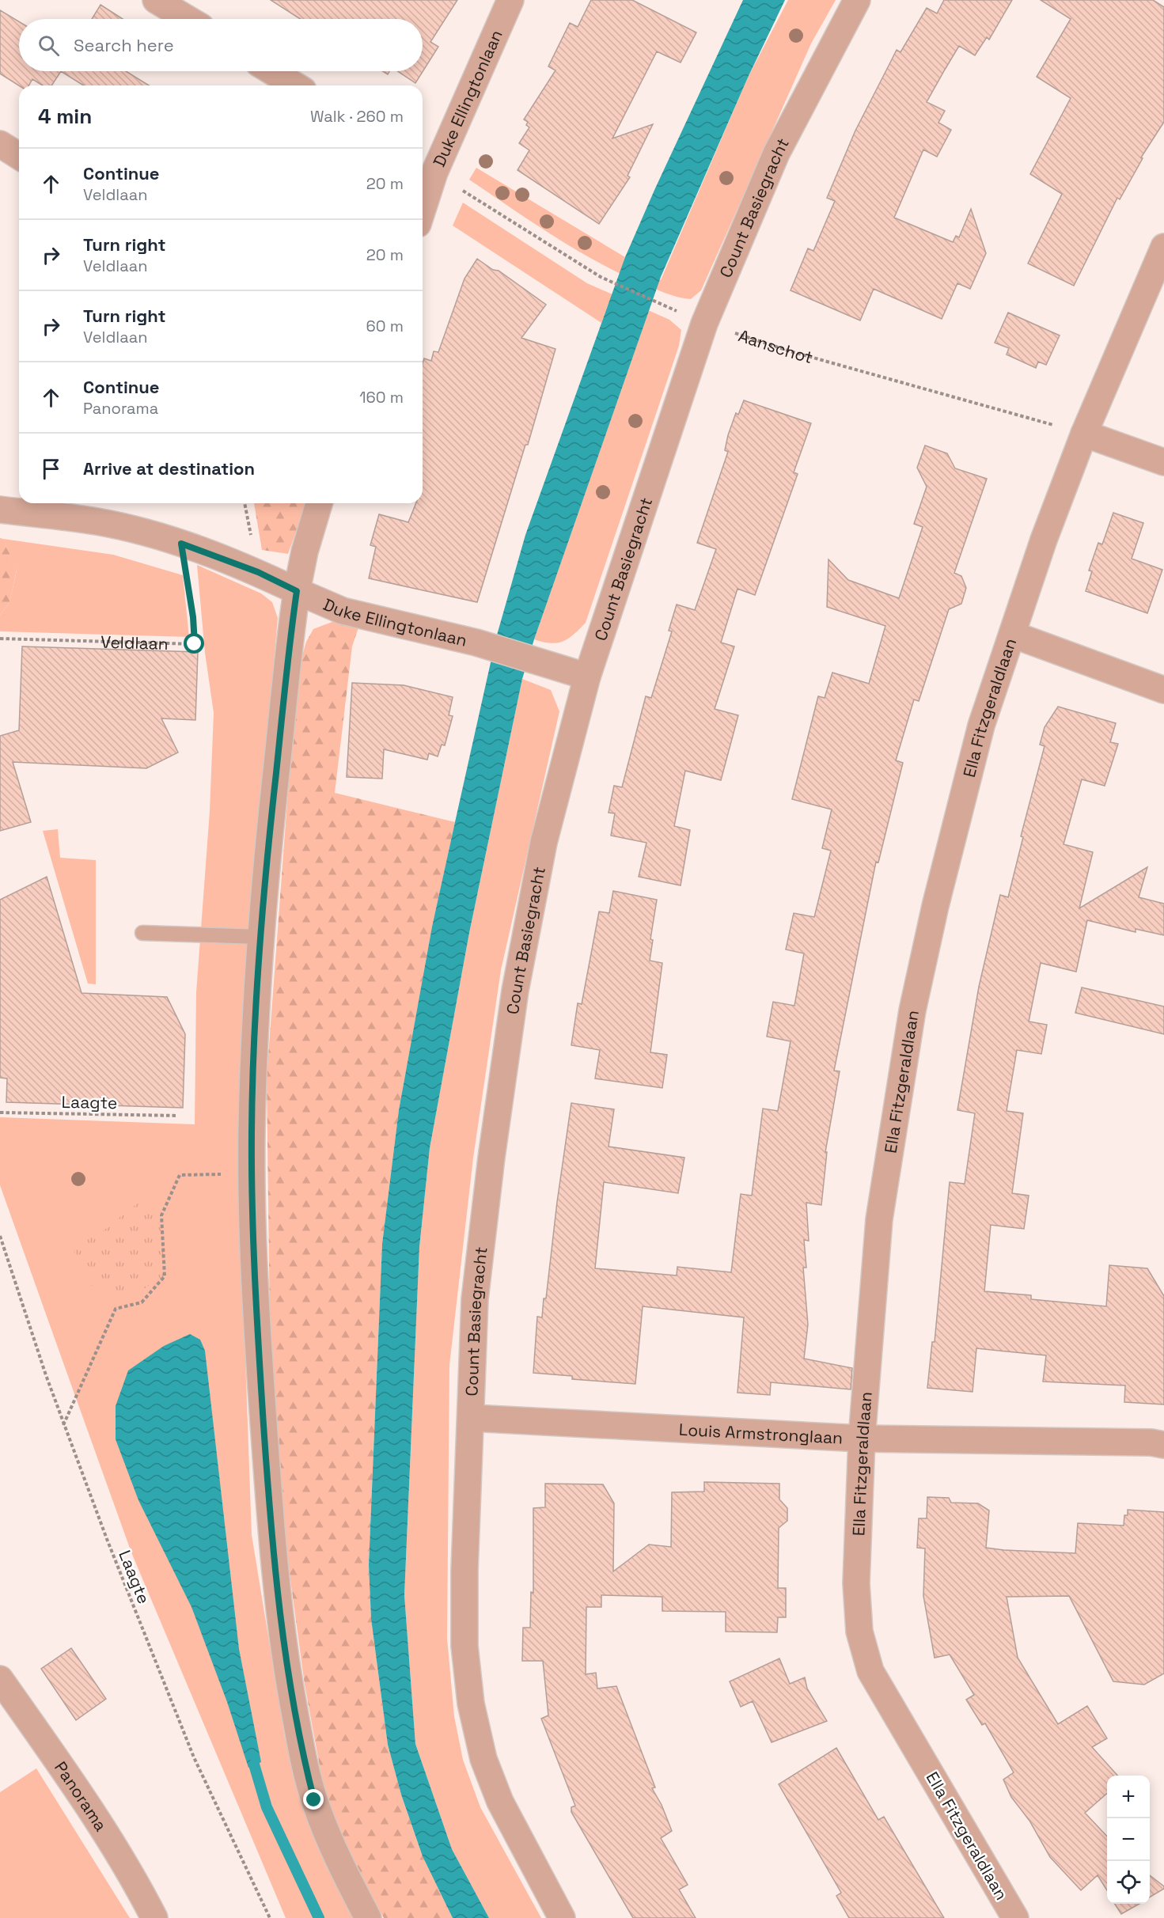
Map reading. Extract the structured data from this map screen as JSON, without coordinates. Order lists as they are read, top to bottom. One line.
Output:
{"streets":{"street":["Duke Ellingtonlaan","Count Basiegracht","Ella Fitzgeraldlaan","Louis Armstronglaan","Panorama"],"path":["Aanschot","Veldlaan","Laagte"]},"crossings":[["Duke Ellingtonlaan","Count Basiegracht"],["Duke Ellingtonlaan","Aanschot"],["Count Basiegracht","Aanschot"],["Count Basiegracht","Louis Armstronglaan"],["Aanschot","Ella Fitzgeraldlaan"],["Ella Fitzgeraldlaan","Louis Armstronglaan"]],"page":{"search":"Search here","heading":["4 min","Walk · 260 m"],"list":[["Continue","Veldlaan","20 m"],["Turn right","Veldlaan","20 m"],["Turn right","Veldlaan","60 m"],["Continue","Panorama","160 m"],"Arrive at destination"],"map_buttons":["+","−"]}}
